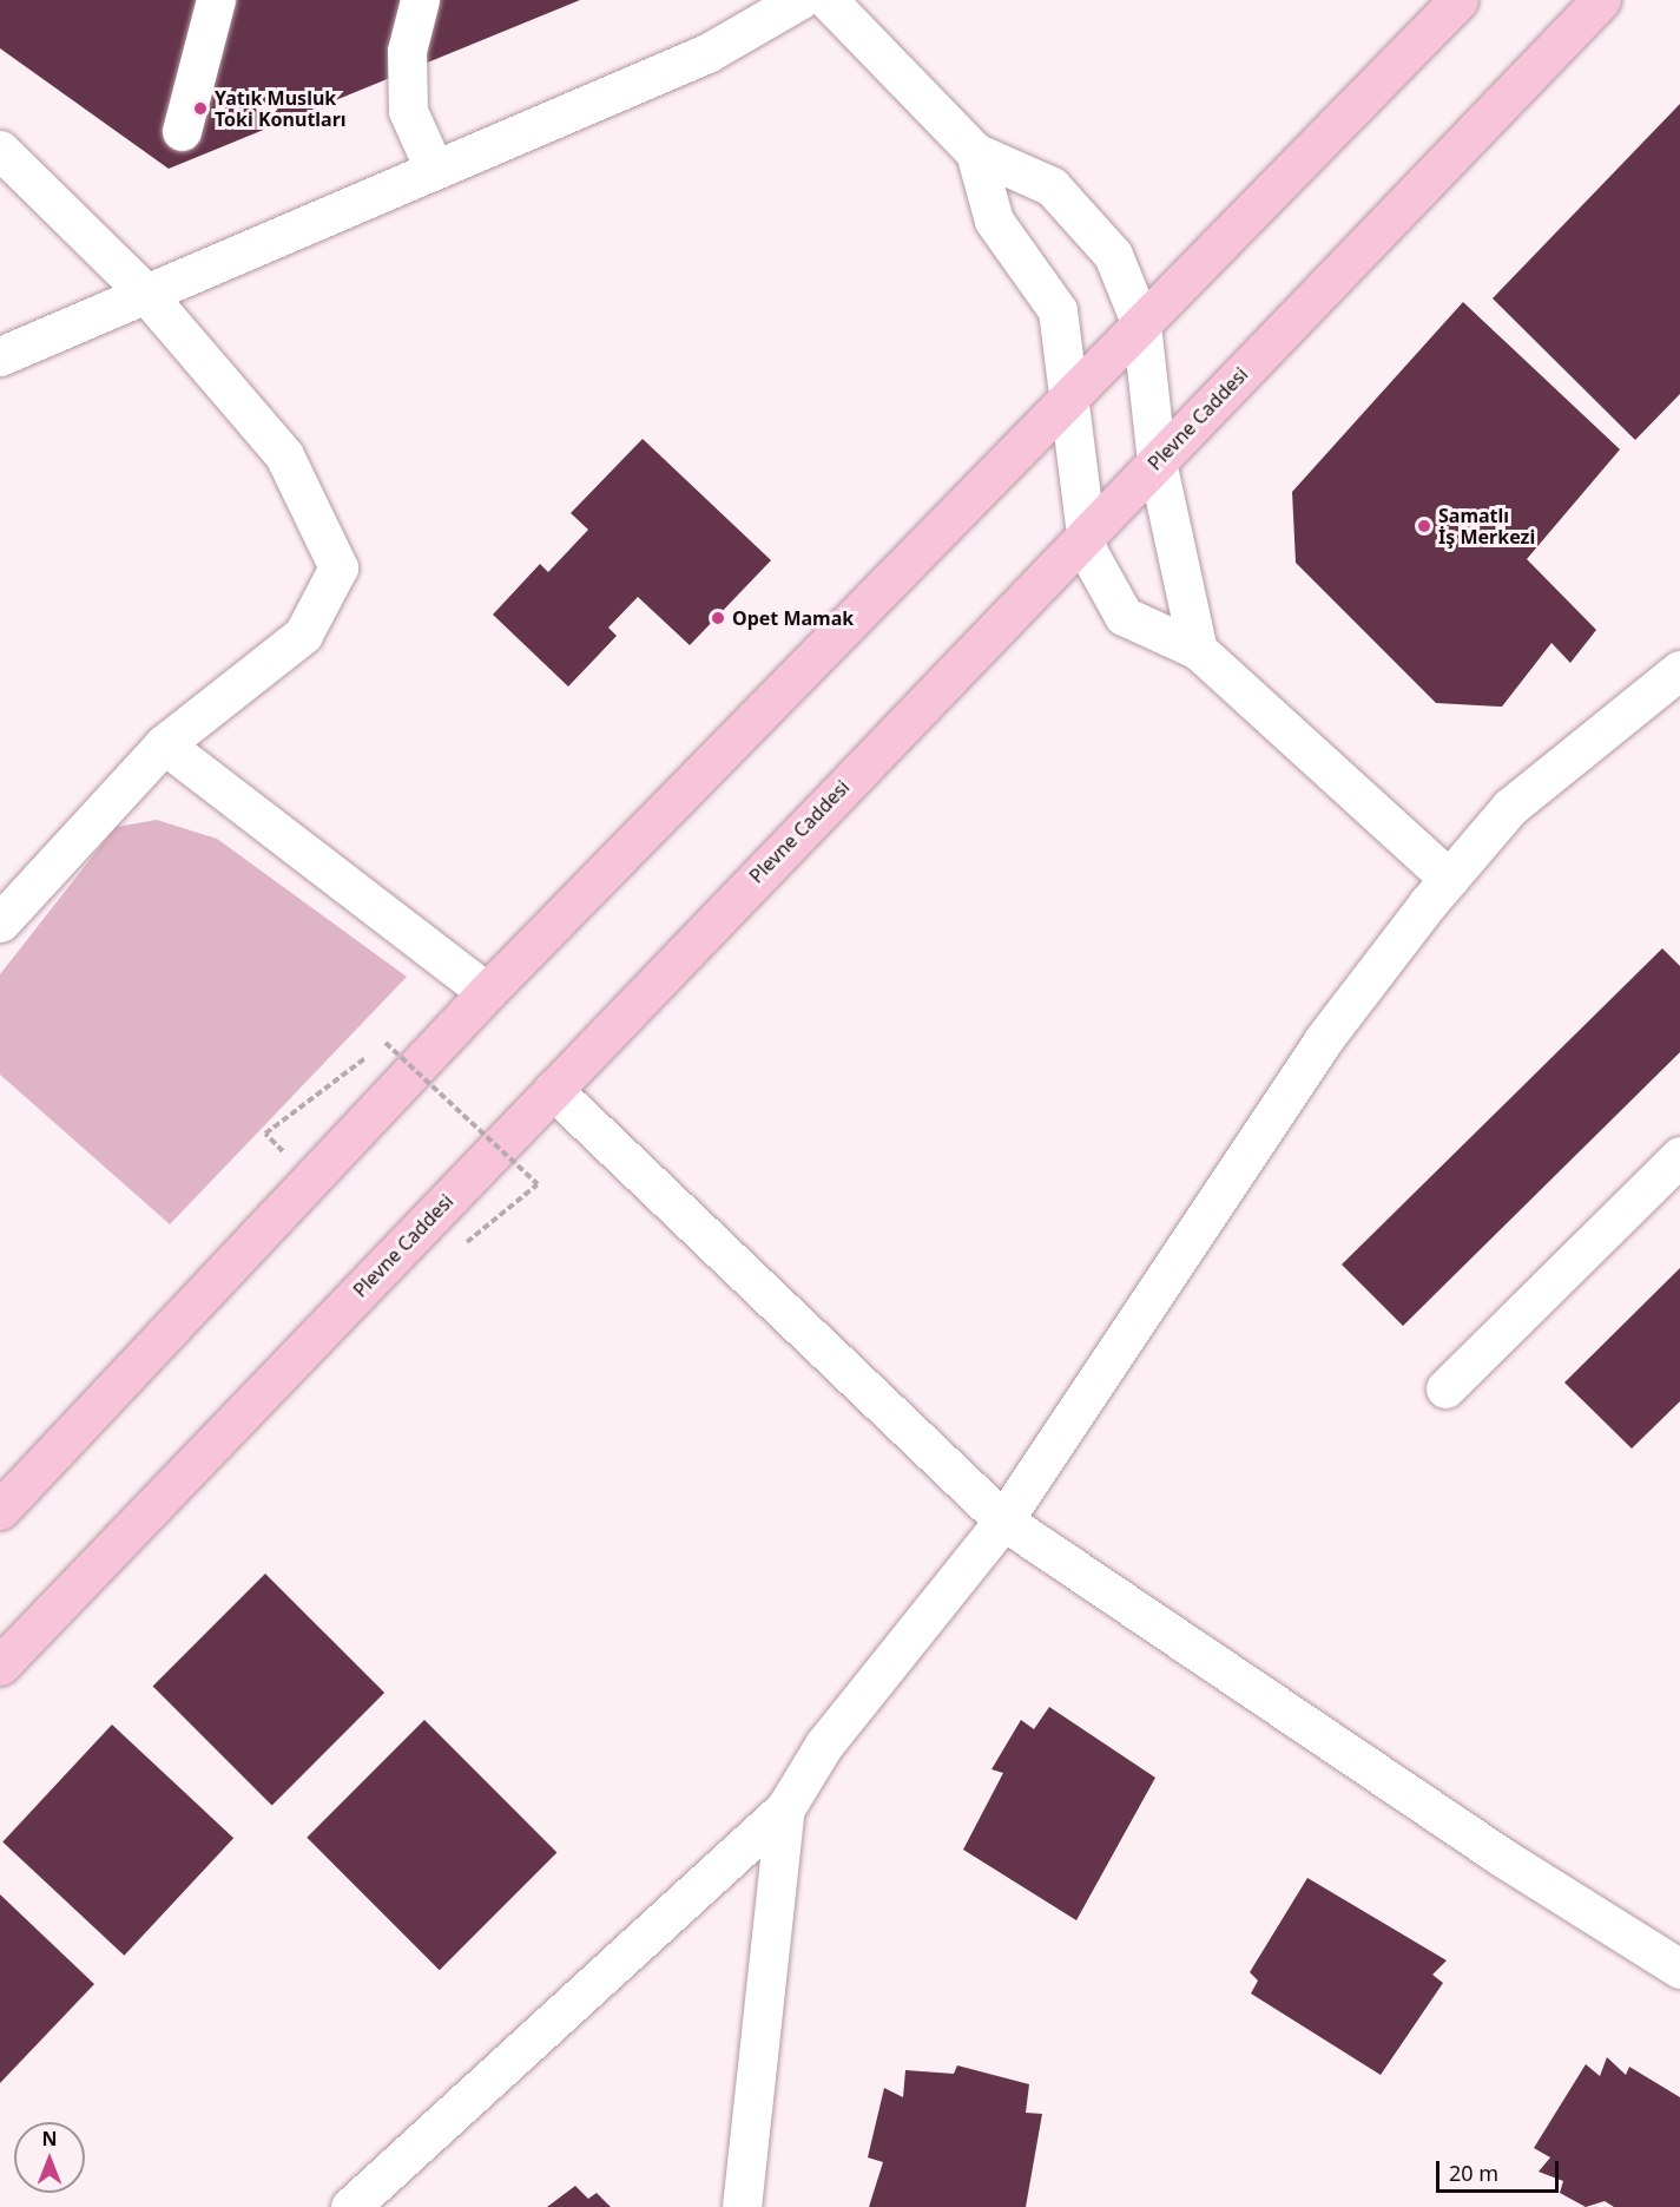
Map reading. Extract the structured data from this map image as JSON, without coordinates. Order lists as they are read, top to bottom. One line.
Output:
{"streets":{"main road":["Plevne Caddesi"]},"places":["Yatık Musluk Toki Konutları","Samatlı İş Merkezi","Opet Mamak"],"scale_bar":"20 m","north":"top"}
